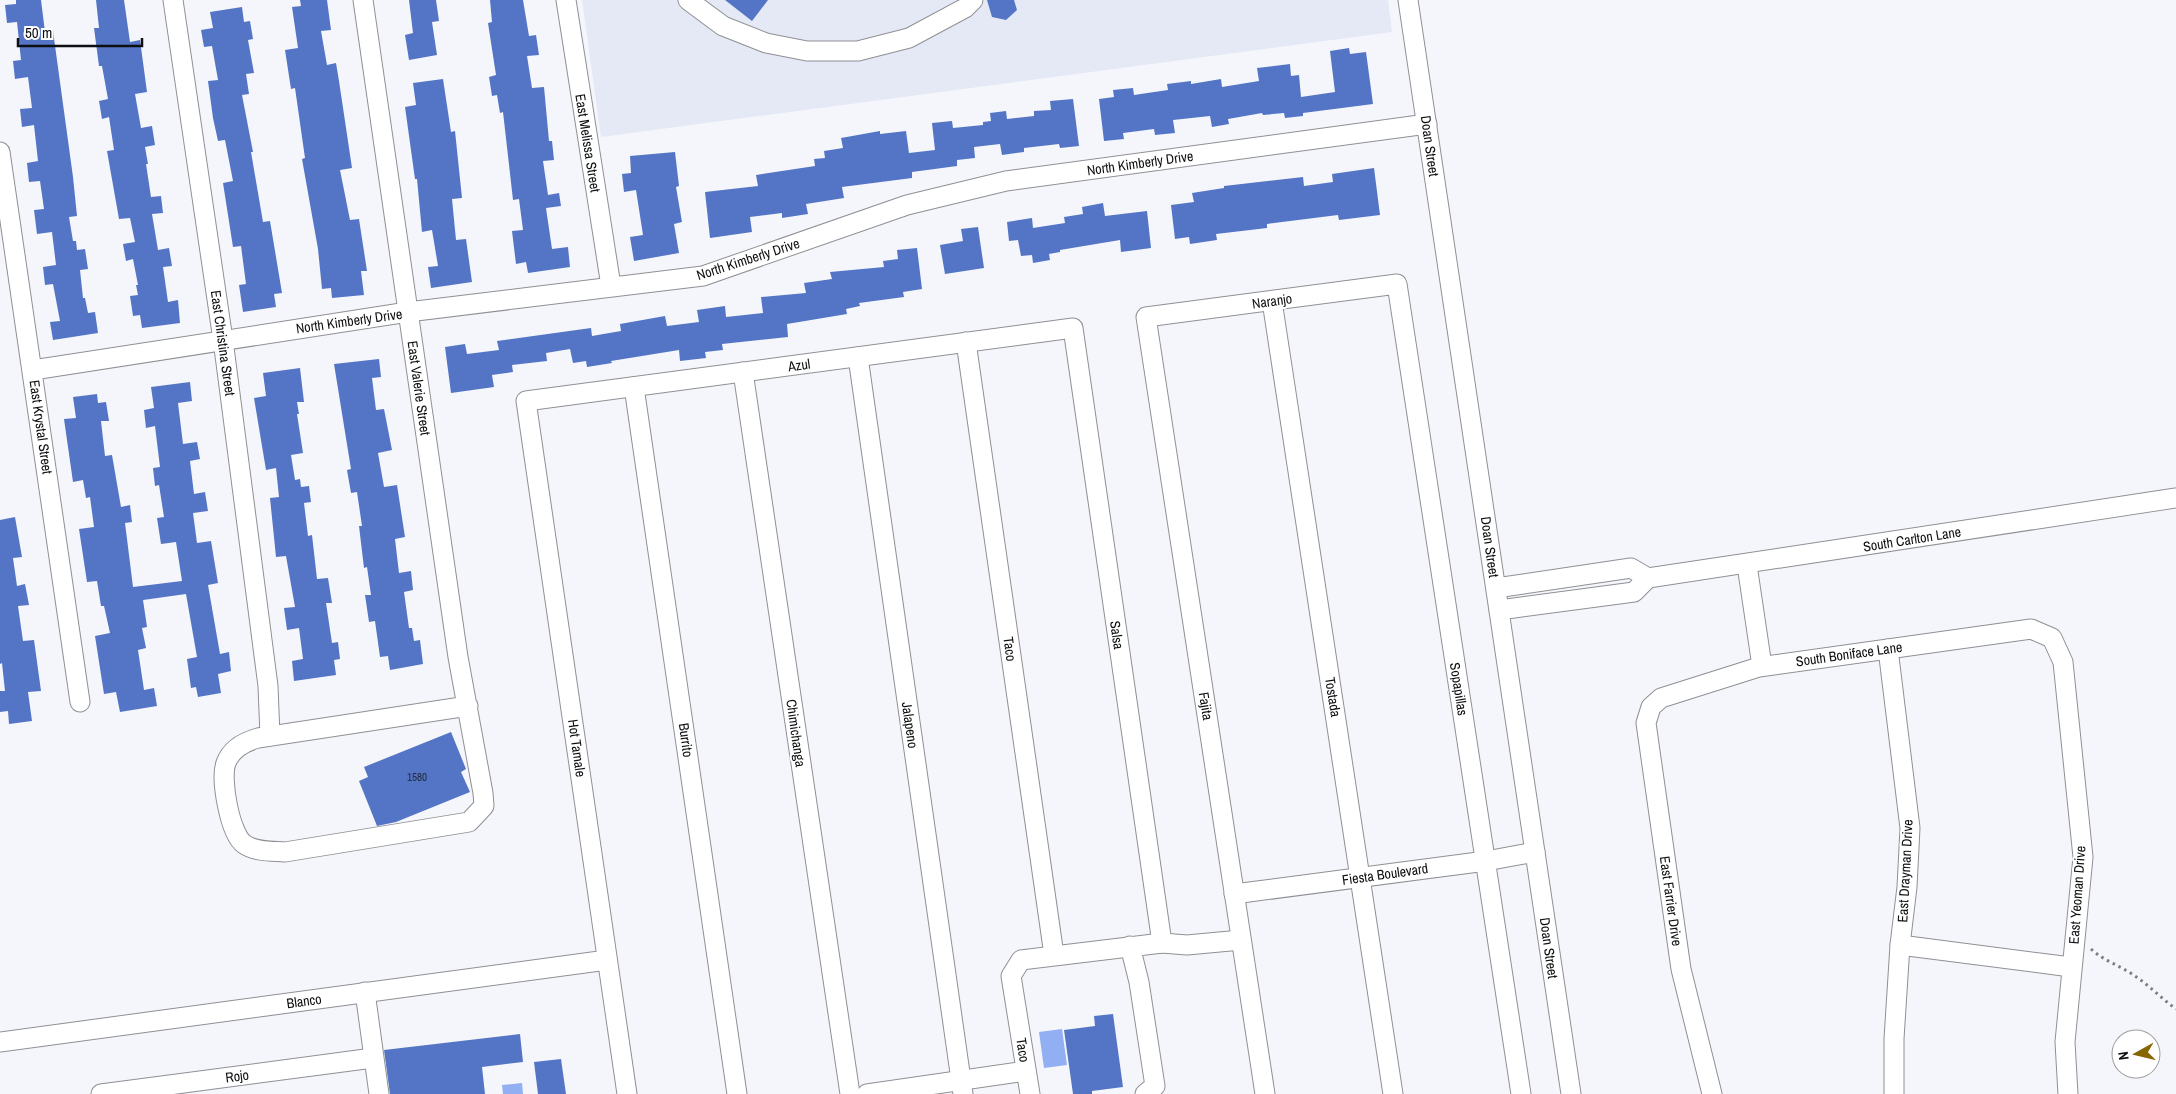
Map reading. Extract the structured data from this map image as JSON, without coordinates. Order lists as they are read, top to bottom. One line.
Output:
{"streets":{"street":["East Melissa Street","Doan Street","North Kimberly Drive","Naranjo","East Christina Street","Azul","East Valerie Street","East Krystal Street","South Carlton Lane","Salsa","Taco","South Boniface Lane","Sopapillas","Tostada","Fajita","Jalapeno","Chimichanga","Burrito","Hot Tamale","East Drayman Drive","Fiesta Boulevard","East Yeoman Drive","East Farrier Drive","Blanco","Rojo"]},"crossings":[["East Melissa Street","North Kimberly Drive"],["Doan Street","North Kimberly Drive"],["Doan Street","South Carlton Lane"],["Doan Street","Fiesta Boulevard"],["North Kimberly Drive","East Christina Street"],["North Kimberly Drive","East Valerie Street"],["North Kimberly Drive","East Krystal Street"],["Naranjo","Sopapillas"],["Naranjo","Tostada"],["Naranjo","Fajita"],["East Christina Street","East Valerie Street"],["Azul","Salsa"],["Azul","Taco"],["Azul","Jalapeno"],["Azul","Chimichanga"],["Azul","Burrito"],["Azul","Hot Tamale"],["South Boniface Lane","East Drayman Drive"],["South Boniface Lane","East Yeoman Drive"],["South Boniface Lane","East Farrier Drive"],["Sopapillas","Fiesta Boulevard"],["Tostada","Fiesta Boulevard"],["Fajita","Fiesta Boulevard"],["Hot Tamale","Blanco"]],"house_numbers":["1580"],"scale_bar":"50 m","north":"left"}
